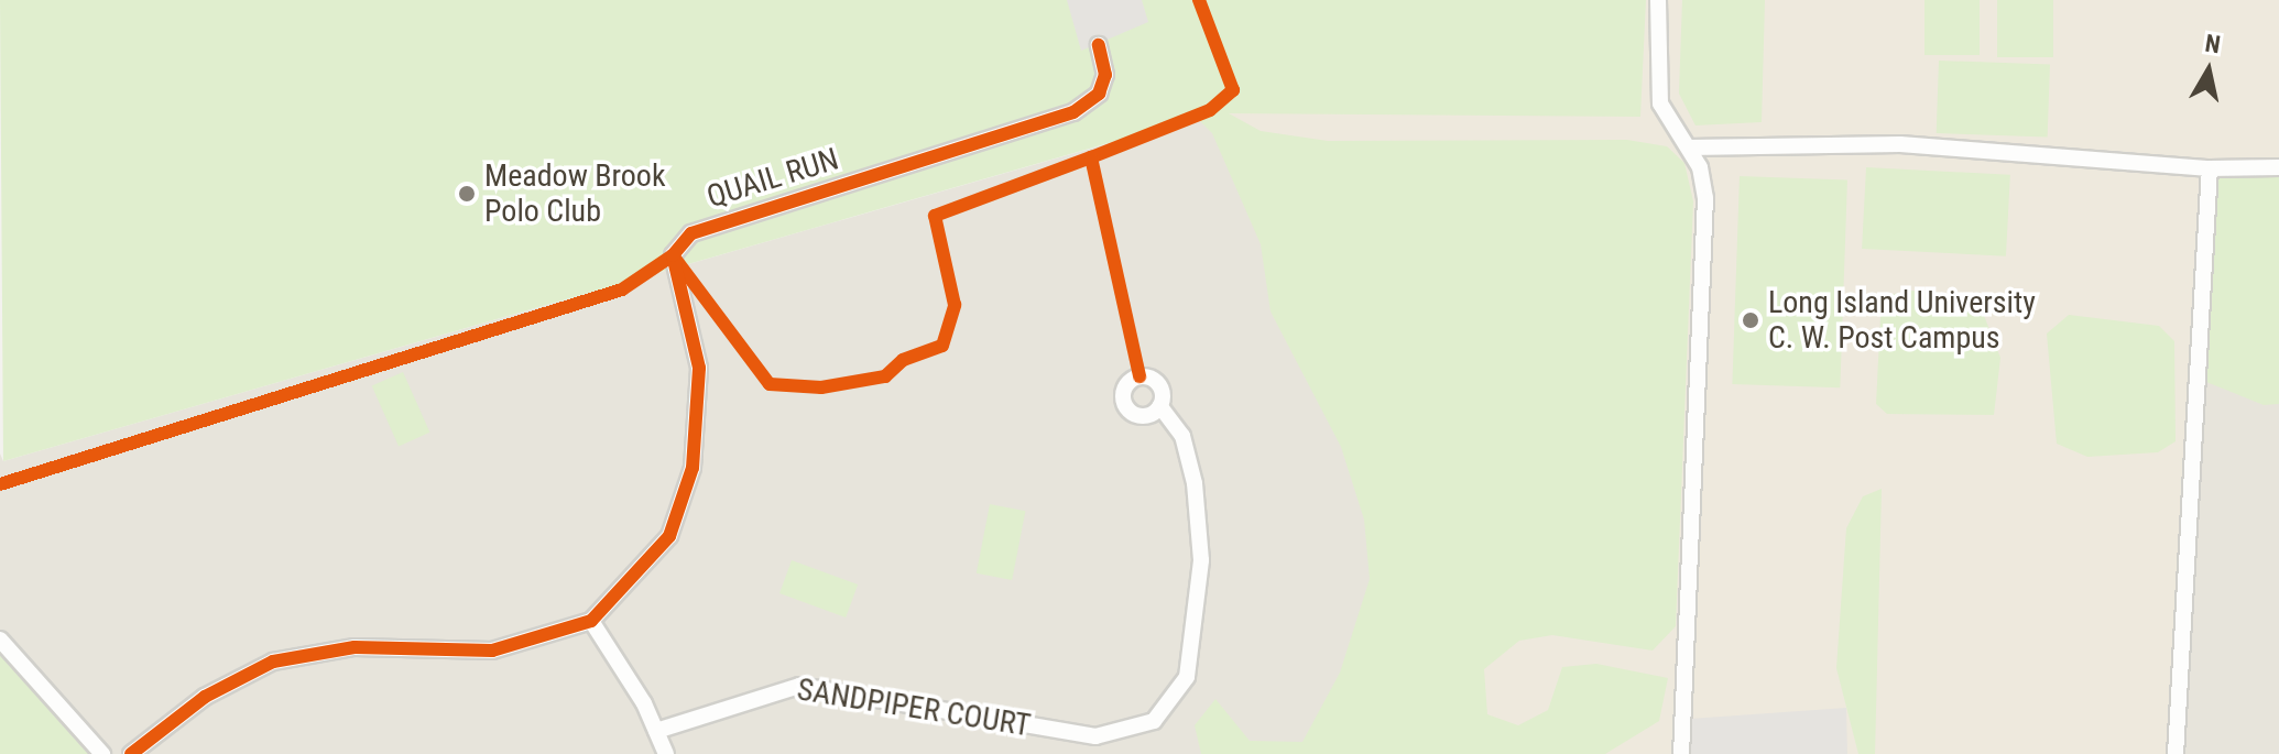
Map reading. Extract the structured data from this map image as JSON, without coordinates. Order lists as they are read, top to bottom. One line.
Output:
{"streets":{"street":["QUAIL RUN","SANDPIPER COURT"]},"places":["Meadow Brook Polo Club","Long Island University C. W. Post Campus"],"north":"top"}
